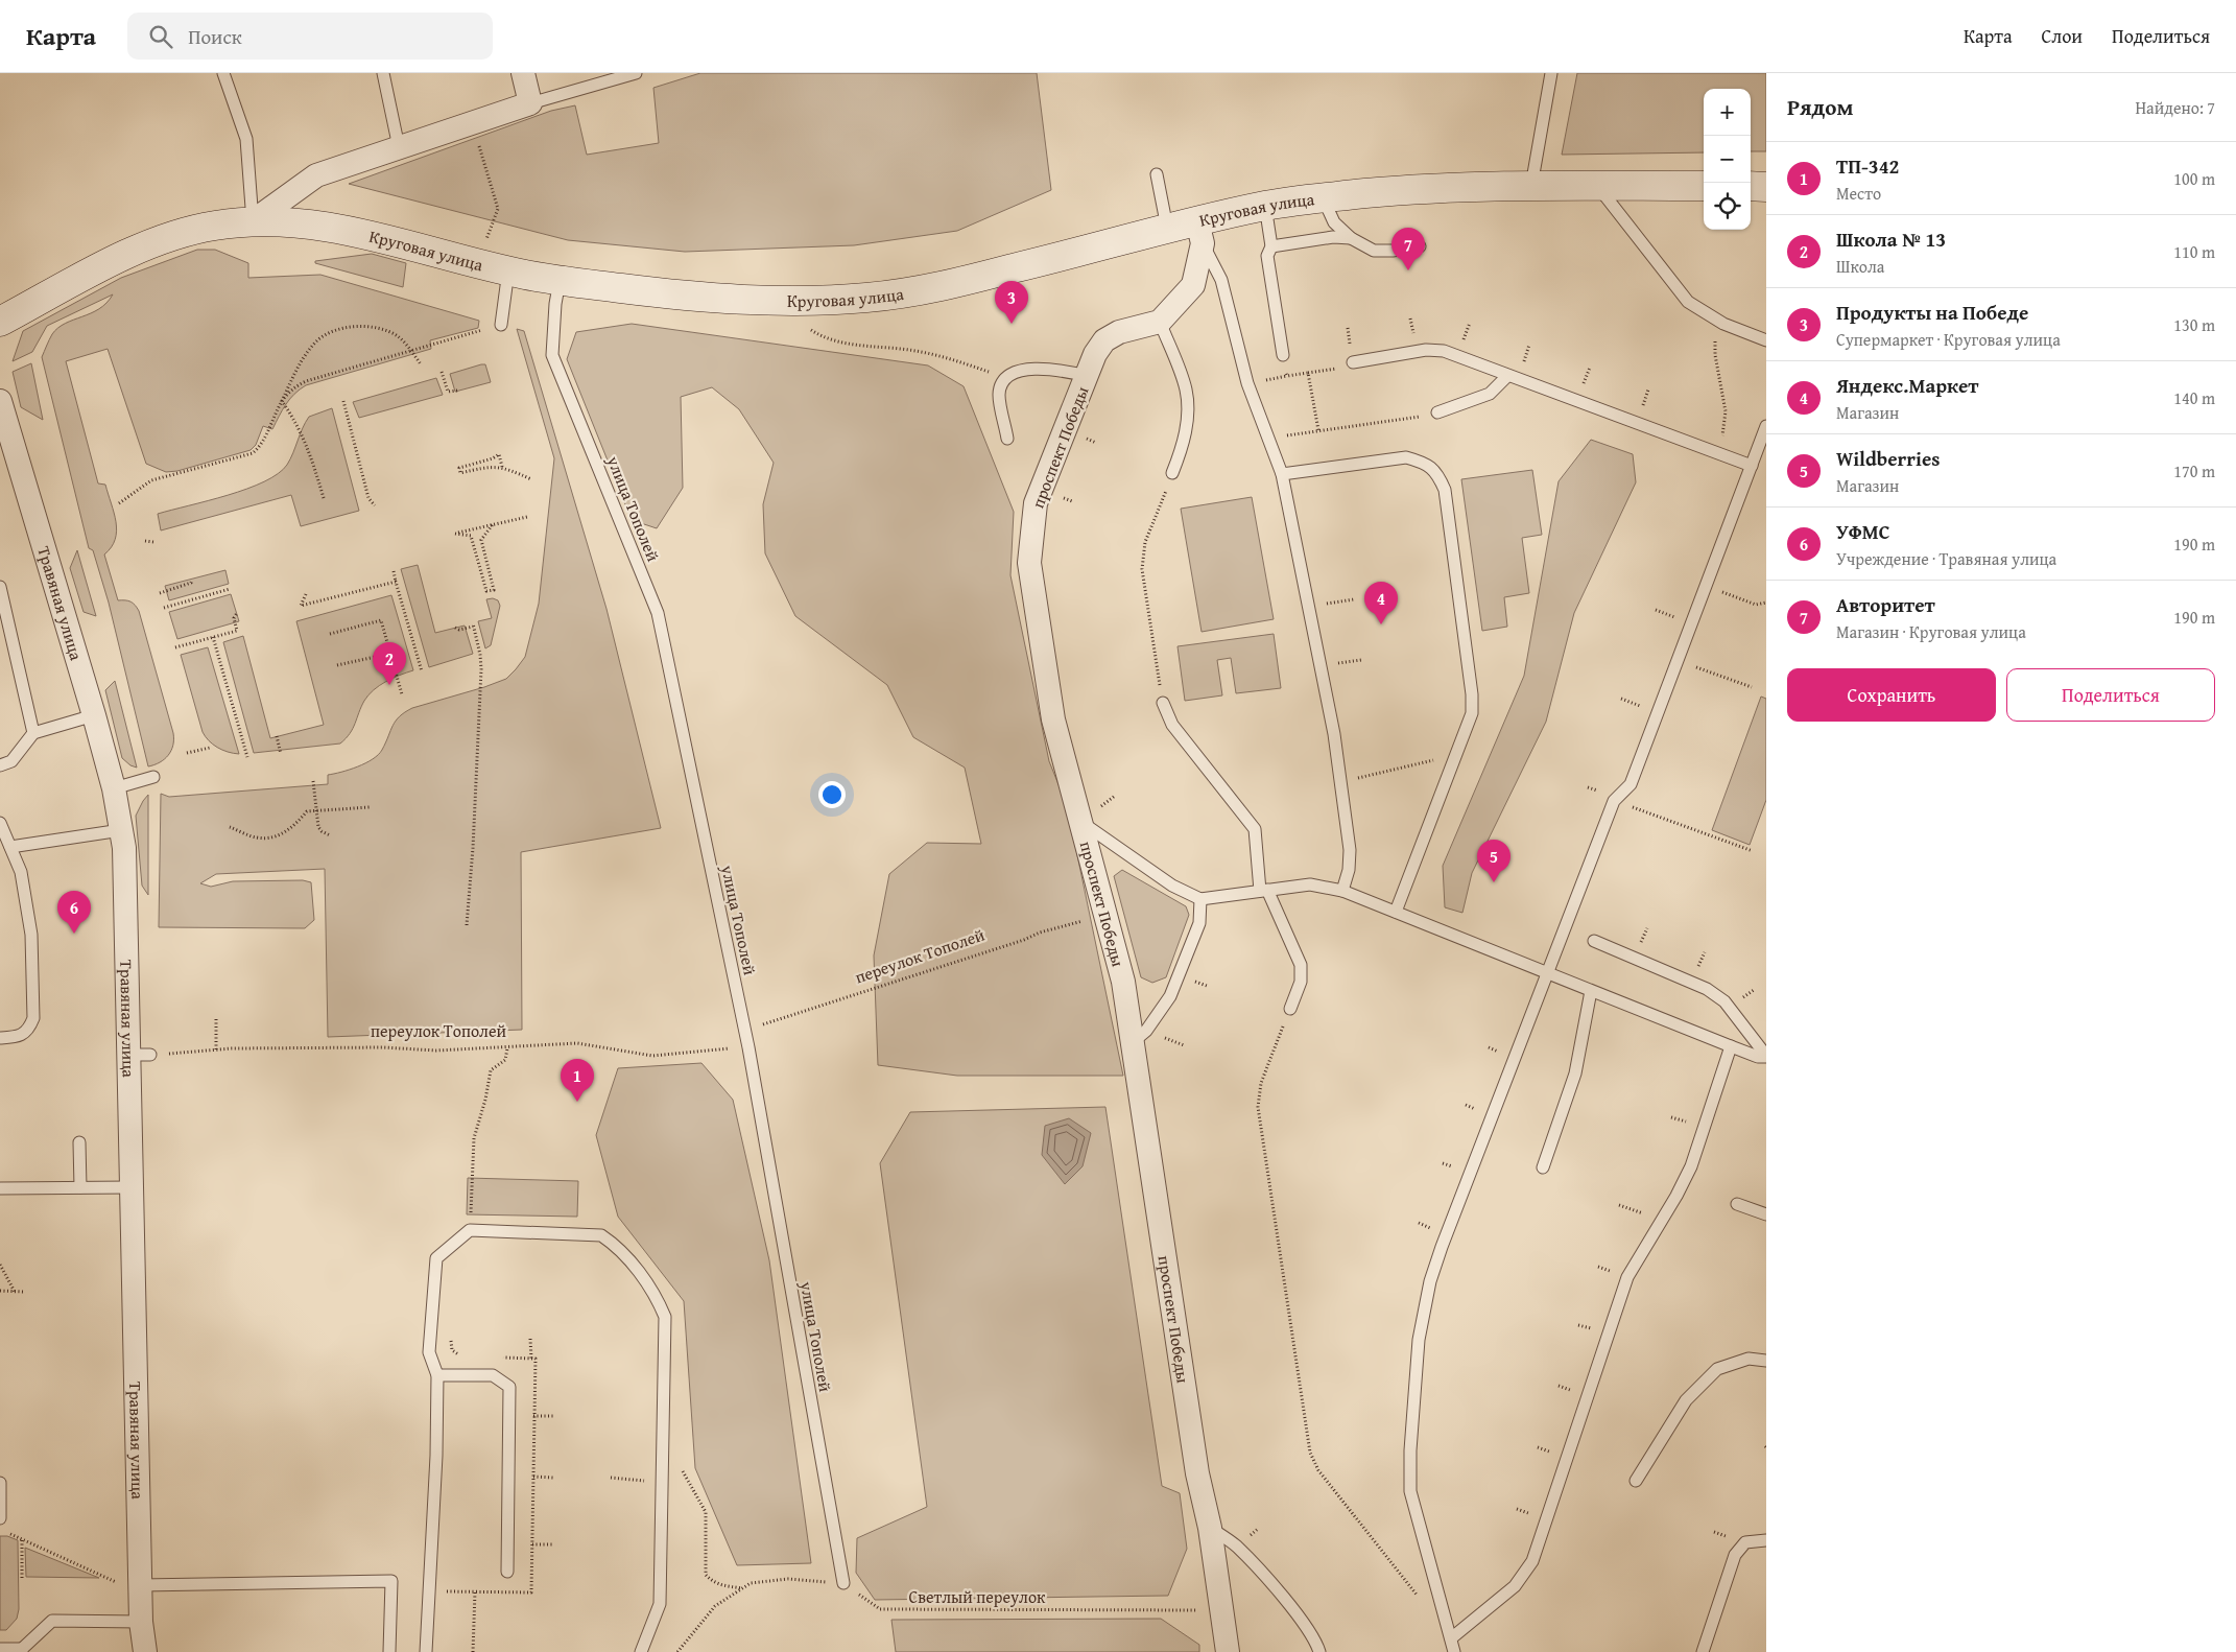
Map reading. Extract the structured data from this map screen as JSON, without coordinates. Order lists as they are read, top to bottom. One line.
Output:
{"streets":{"street":["Круговая улица","проспект Победы","Травяная улица"],"lane":["улица Тополей"],"path":["переулок Тополей","Светлый переулок"]},"crossings":[["Круговая улица","улица Тополей"],["проспект Победы","переулок Тополей"],["проспект Победы","Светлый переулок"],["улица Тополей","переулок Тополей"],["улица Тополей","Светлый переулок"],["Травяная улица","переулок Тополей"]],"page":{"header":"Карта","search":"Поиск","nav":["Карта","Слои","Поделиться"],"heading":["Рядом","Найдено: 7"],"map_buttons":["+","−"],"list":[{"mark":"1","name":"ТП-342","note":"Место","value":"100 m"},{"mark":"2","name":"Школа № 13","note":"Школа","value":"110 m"},{"mark":"3","name":"Продукты на Победе","note":"Супермаркет · Круговая улица","value":"130 m"},{"mark":"4","name":"Яндекс.Маркет","note":"Магазин","value":"140 m"},{"mark":"5","name":"Wildberries","note":"Магазин","value":"170 m"},{"mark":"6","name":"УФМС","note":"Учреждение · Травяная улица","value":"190 m"},{"mark":"7","name":"Авторитет","note":"Магазин · Круговая улица","value":"190 m"}],"pins":["7","3","4","2","5","6","1"],"buttons":["Сохранить","Поделиться"]}}
